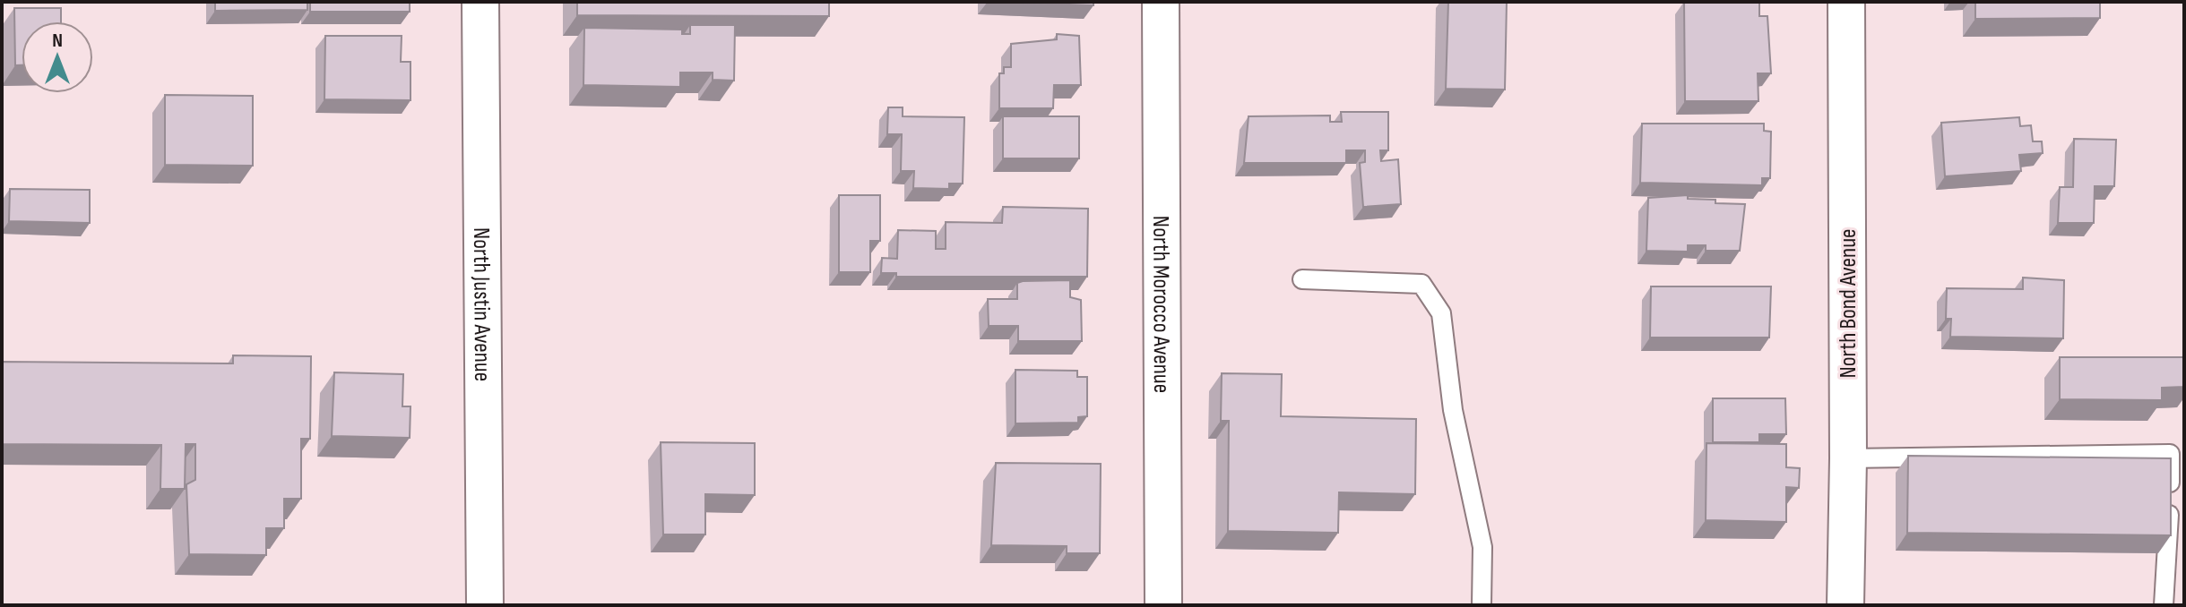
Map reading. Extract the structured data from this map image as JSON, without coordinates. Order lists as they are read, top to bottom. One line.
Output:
{"streets":{"street":["North Justin Avenue","North Morocco Avenue","North Bond Avenue"]},"north":"top"}
